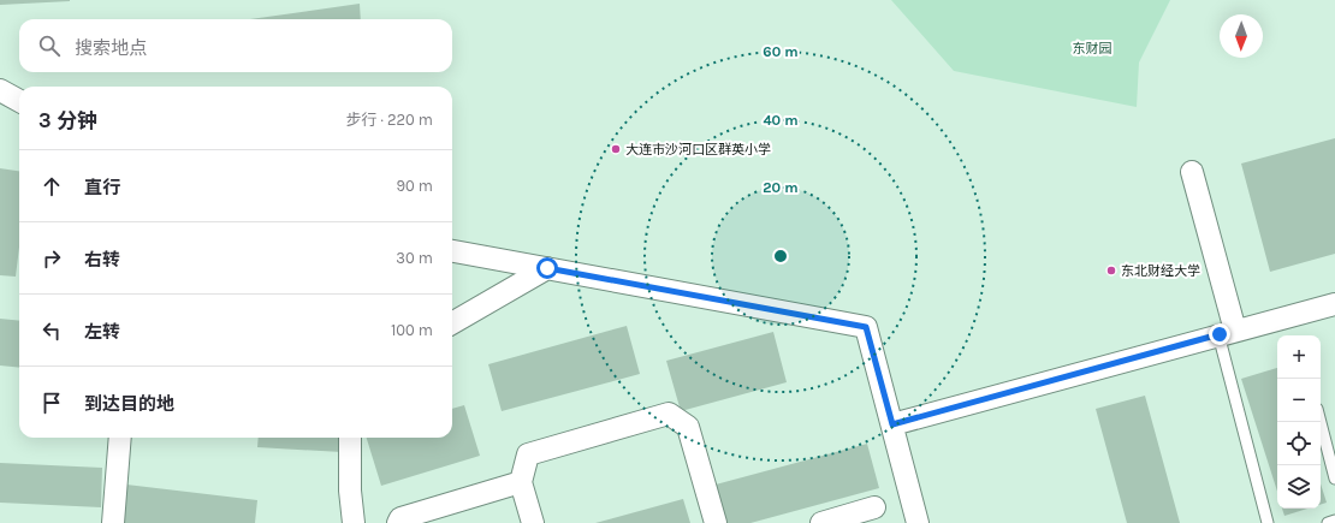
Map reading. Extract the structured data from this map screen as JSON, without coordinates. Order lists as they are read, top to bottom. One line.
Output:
{"parks":["东财园"],"places":["大连市沙河口区群英小学","东北财经大学"],"north":"bottom","page":{"search":"搜索地点","heading":["3 分钟","步行 · 220 m"],"list":[["直行","90 m"],["右转","30 m"],["左转","100 m"],"到达目的地"],"map_buttons":["+","−"]},"rings":["60 m","40 m","20 m"]}
